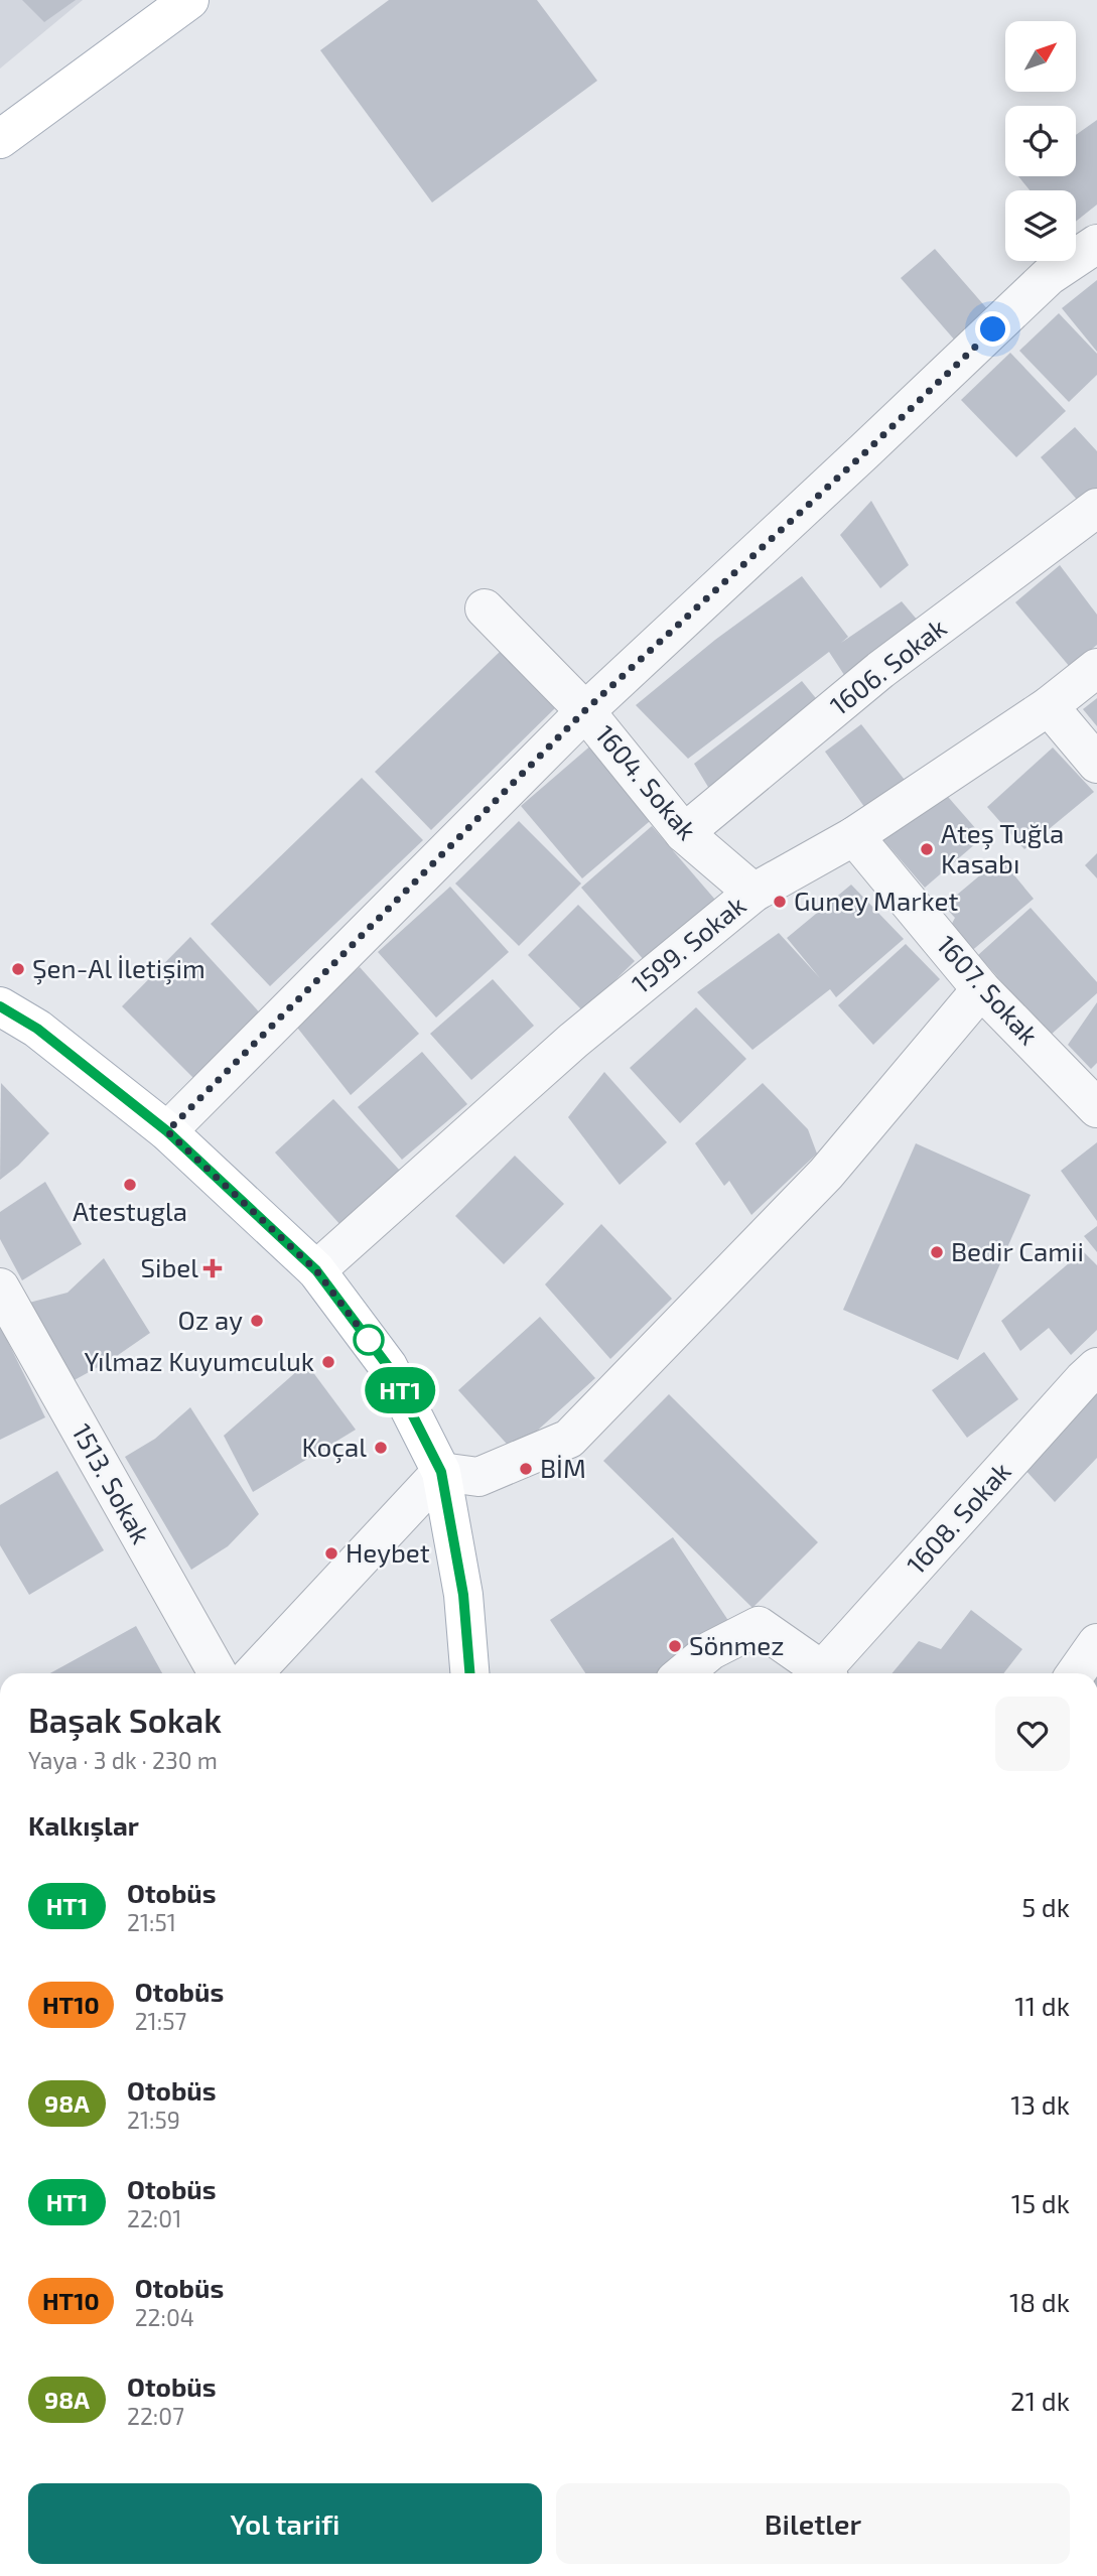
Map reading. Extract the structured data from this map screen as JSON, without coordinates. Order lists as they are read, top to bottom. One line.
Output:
{"streets":{"street":["1606. Sokak","1604. Sokak","1599. Sokak","1607. Sokak","1513. Sokak","1608. Sokak"]},"crossings":[["1606. Sokak","1604. Sokak"],["1604. Sokak","1599. Sokak"],["1599. Sokak","1607. Sokak"]],"places":{"other":["Ateş Tuğla Kasabı","Guney Market","Şen-Al İletişim","Atestugla","Bedir Camii","Oz ay","Yılmaz Kuyumculuk","Koçal","BİM","Heybet","Sönmez"],"health":["Sibel"]},"lines":["bus line HT1"],"north":"top right","page":{"on_map":"HT1","heading":[["Başak Sokak","Yaya · 3 dk · 230 m"],"Kalkışlar"],"list":[{"mark":"HT1","name":"Otobüs","note":"21:51","value":"5 dk"},{"mark":"HT10","name":"Otobüs","note":"21:57","value":"11 dk"},{"mark":"98A","name":"Otobüs","note":"21:59","value":"13 dk"},{"mark":"HT1","name":"Otobüs","note":"22:01","value":"15 dk"},{"mark":"HT10","name":"Otobüs","note":"22:04","value":"18 dk"},{"mark":"98A","name":"Otobüs","note":"22:07","value":"21 dk"}],"buttons":["Yol tarifi","Biletler"]}}
